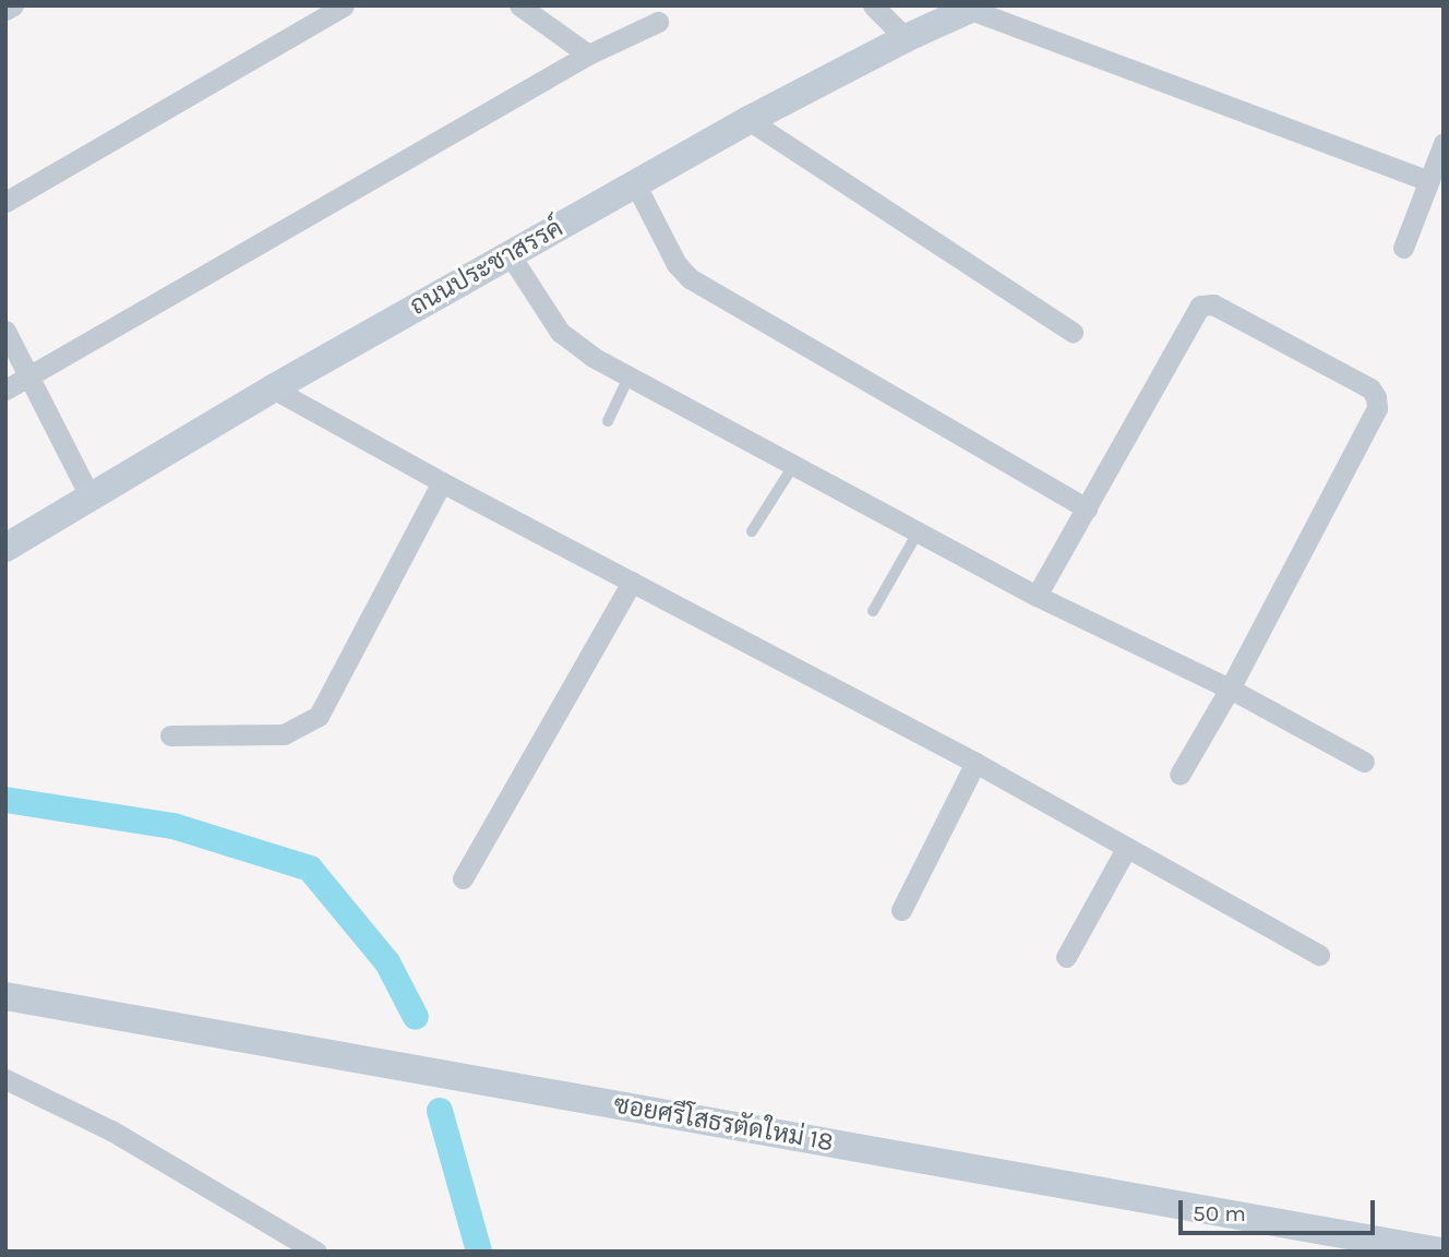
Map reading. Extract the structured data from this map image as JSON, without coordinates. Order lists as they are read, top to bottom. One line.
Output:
{"streets":{"street":["ถนนประชาสรรค์","ซอยศรีโสธรตัดใหม่ 18"]},"scale_bar":"50 m"}
